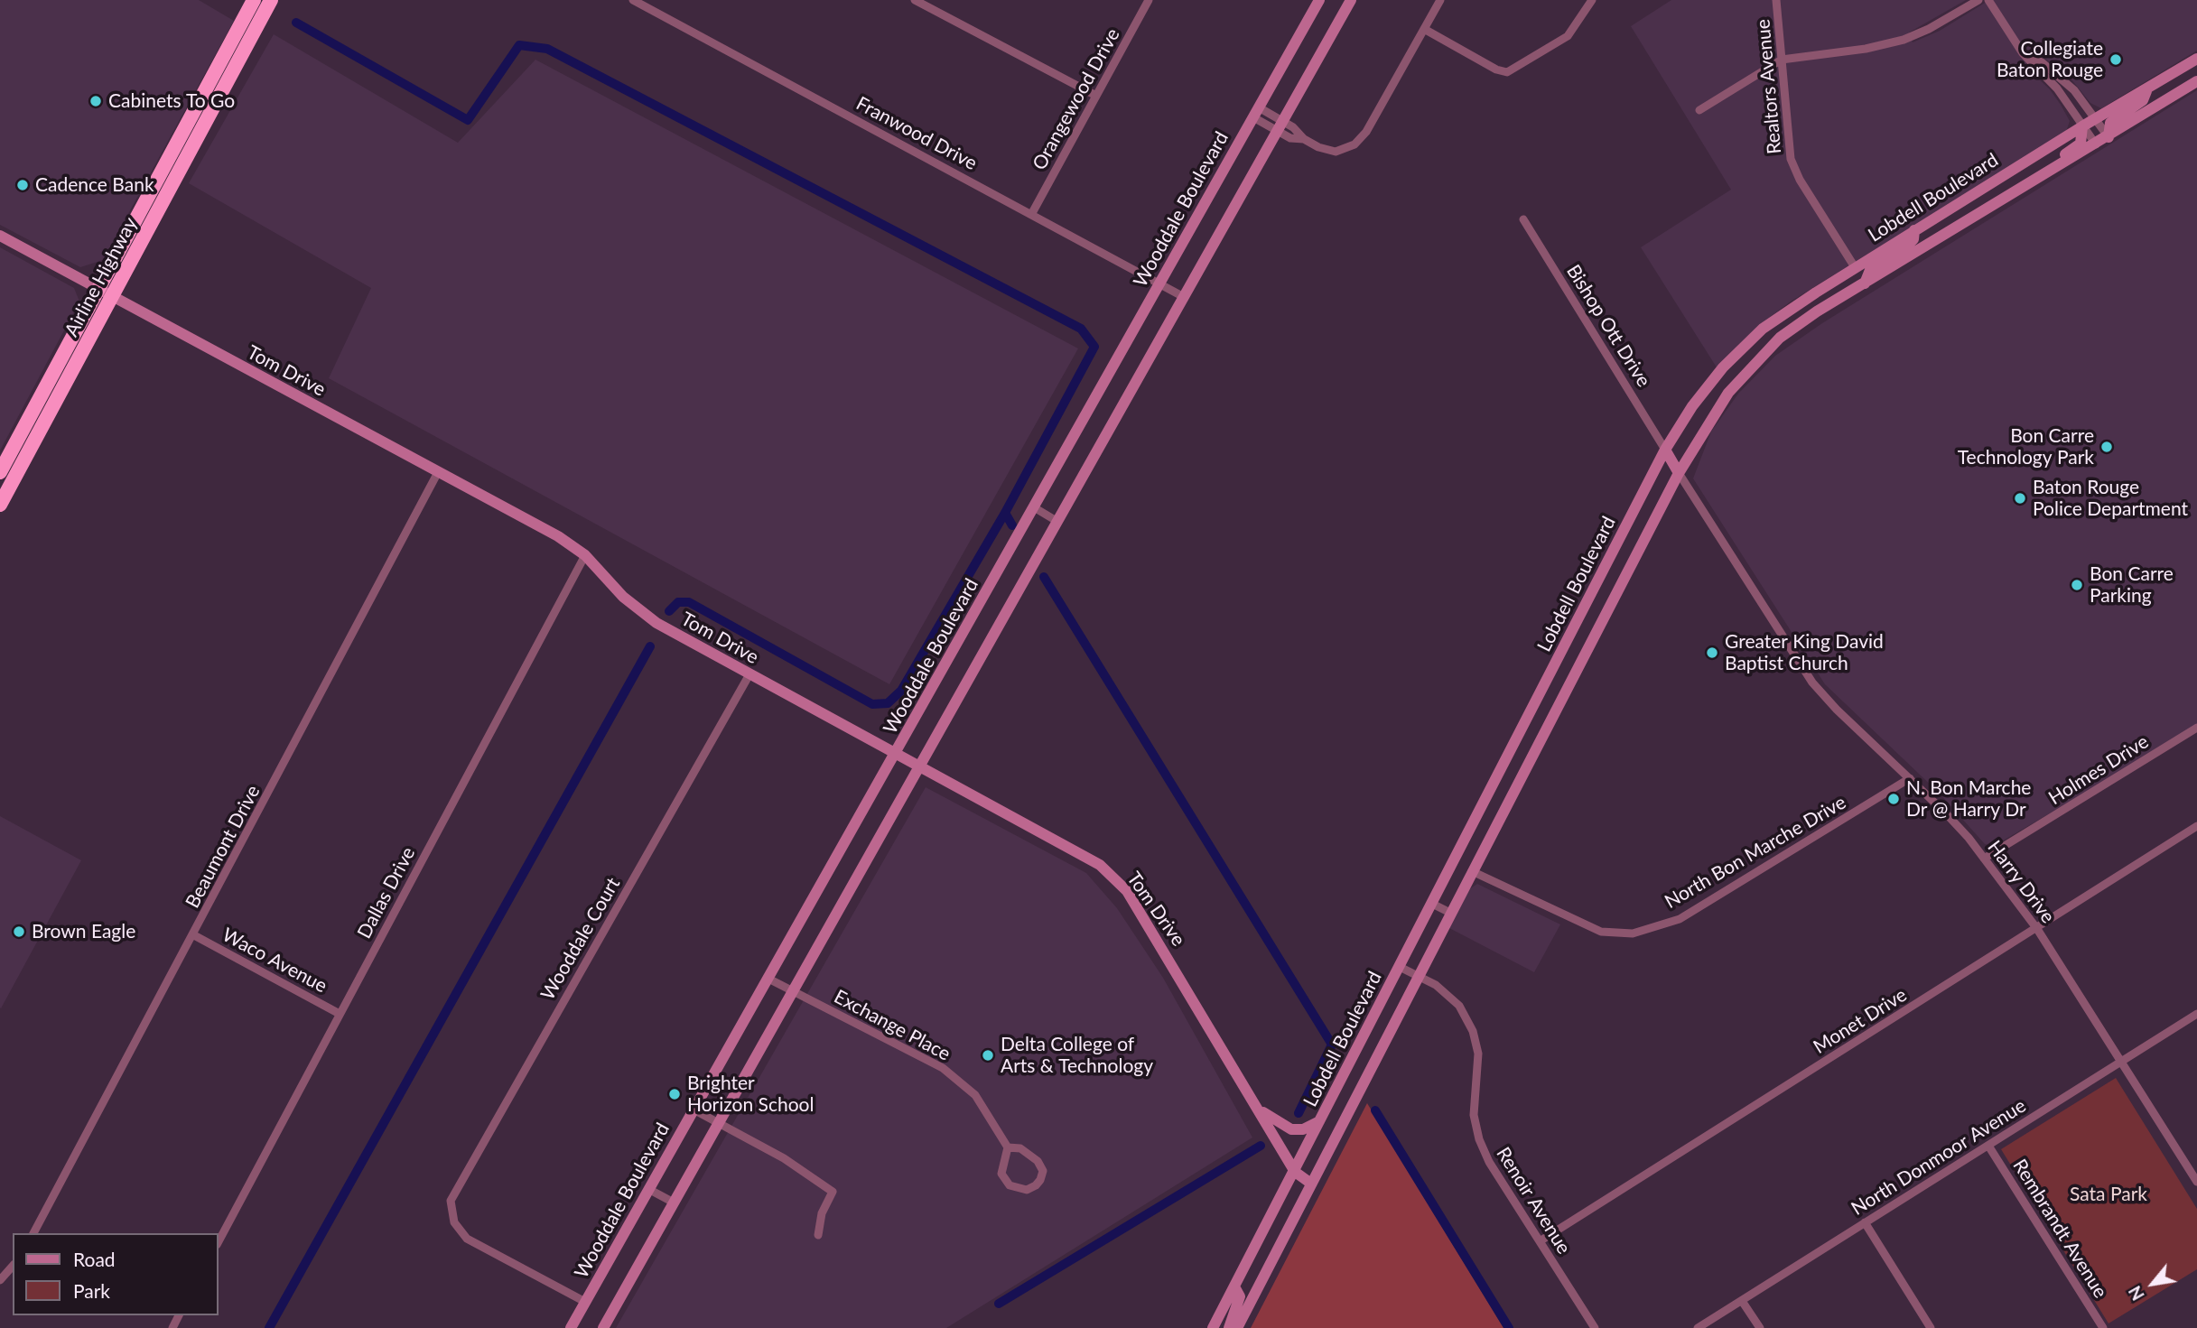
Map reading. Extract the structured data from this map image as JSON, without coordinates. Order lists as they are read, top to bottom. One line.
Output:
{"streets":{"highway":["Airline Highway"],"street":["Realtors Avenue","Orangewood Drive","Franwood Drive","Lobdell Boulevard","Wooddale Boulevard","Bishop Ott Drive","Tom Drive","Holmes Drive","Beaumont Drive","North Bon Marche Drive","Harry Drive","Dallas Drive","Wooddale Court","Waco Avenue","Monet Drive","Exchange Place","North Donmoor Avenue","Renoir Avenue","Rembrandt Avenue"]},"crossings":[["Realtors Avenue","Lobdell Boulevard"],["Orangewood Drive","Franwood Drive"],["Franwood Drive","Wooddale Boulevard"],["Lobdell Boulevard","Bishop Ott Drive"],["Lobdell Boulevard","Tom Drive"],["Lobdell Boulevard","North Bon Marche Drive"],["Lobdell Boulevard","Harry Drive"],["Lobdell Boulevard","Renoir Avenue"],["Wooddale Boulevard","Tom Drive"],["Wooddale Boulevard","Wooddale Court"],["Wooddale Boulevard","Exchange Place"],["Airline Highway","Tom Drive"],["Tom Drive","Beaumont Drive"],["Tom Drive","Dallas Drive"],["Tom Drive","Wooddale Court"],["Holmes Drive","Harry Drive"],["Beaumont Drive","Waco Avenue"],["North Bon Marche Drive","Harry Drive"],["Harry Drive","Monet Drive"],["Harry Drive","North Donmoor Avenue"],["Dallas Drive","Waco Avenue"],["Monet Drive","Renoir Avenue"],["North Donmoor Avenue","Rembrandt Avenue"]],"parks":["Sata Park"],"places":["Collegiate Baton Rouge","Cabinets To Go","Cadence Bank","Bon Carre Technology Park","Baton Rouge Police Department","Bon Carre Parking","Greater King David Baptist Church","N. Bon Marche Dr @ Harry Dr","Brown Eagle","Delta College of Arts & Technology","Brighter Horizon School"],"legend":["Road","Park"],"north":"bottom left"}
